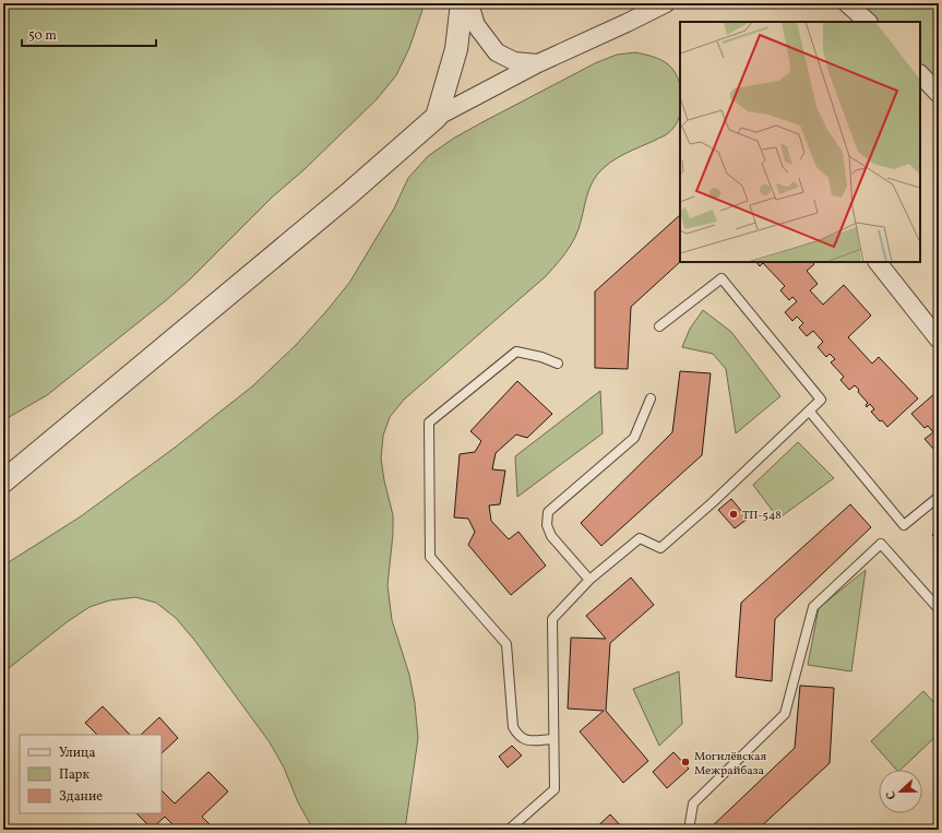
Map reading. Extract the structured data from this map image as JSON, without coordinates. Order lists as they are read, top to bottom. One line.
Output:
{"places":["ТП-548","Могилёвская Межрайбаза"],"legend":["Улица","Парк","Здание"],"scale_bar":"50 m","north":"left"}
